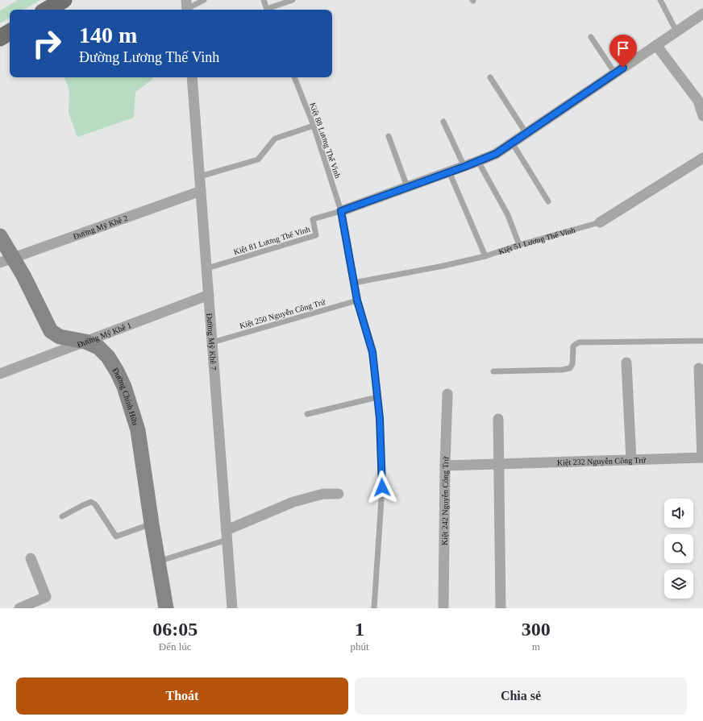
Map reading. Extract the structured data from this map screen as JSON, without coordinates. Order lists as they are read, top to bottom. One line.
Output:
{"streets":{"street":["Đường Mỹ Khê 2","Kiệt 51 Lương Thế Vinh","Đường Mỹ Khê 1","Đường Mỹ Khê 7","Đường Chính Hữu","Kiệt 232 Nguyễn Công Trứ","Kiệt 242 Nguyễn Công Trứ"],"lane":["Kiệt 88 Lương Thế Vinh","Kiệt 81 Lương Thế Vinh","Kiệt 250 Nguyễn Công Trứ"]},"crossings":[["Kiệt 88 Lương Thế Vinh","Kiệt 81 Lương Thế Vinh"],["Đường Mỹ Khê 2","Đường Mỹ Khê 7"],["Đường Mỹ Khê 2","Đường Chính Hữu"],["Kiệt 81 Lương Thế Vinh","Đường Mỹ Khê 7"],["Kiệt 250 Nguyễn Công Trứ","Đường Mỹ Khê 7"],["Đường Mỹ Khê 1","Đường Mỹ Khê 7"],["Đường Mỹ Khê 1","Đường Chính Hữu"],["Kiệt 232 Nguyễn Công Trứ","Kiệt 242 Nguyễn Công Trứ"]],"page":{"turn":["140 m","Đường Lương Thế Vinh"],"eta":["06:05","Đến lúc","1","phút","300","m"],"buttons":["Thoát","Chia sẻ"]}}
